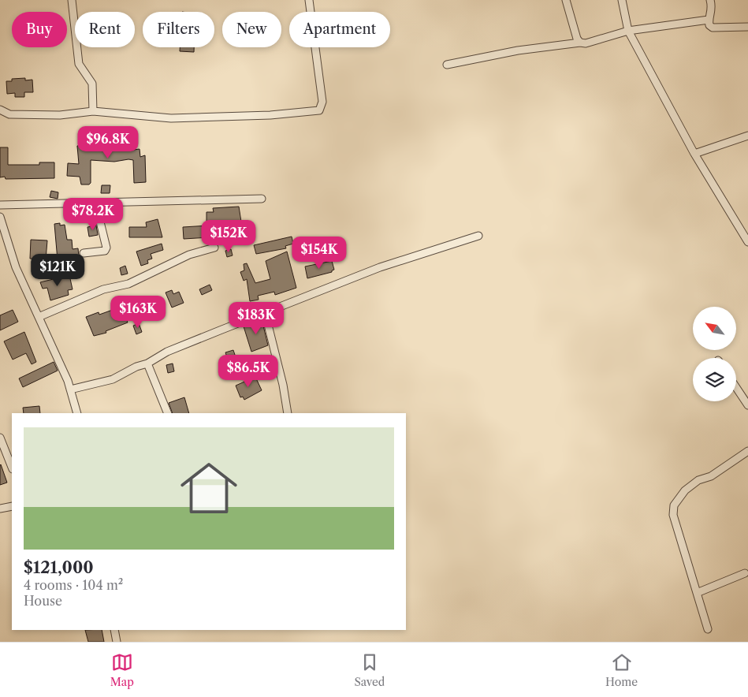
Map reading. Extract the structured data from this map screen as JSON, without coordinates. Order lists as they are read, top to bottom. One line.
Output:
{"north":"top left","page":{"chip":["Buy","Rent","Filters","New","Apartment"],"price":["$96.8K","$78.2K","$152K","$154K","$121K","$163K","$183K","$86.5K"],"list":[{"name":"$121,000","note":"4 rooms · 104 m² · House"}],"tabs":["Map","Saved","Home"]}}
